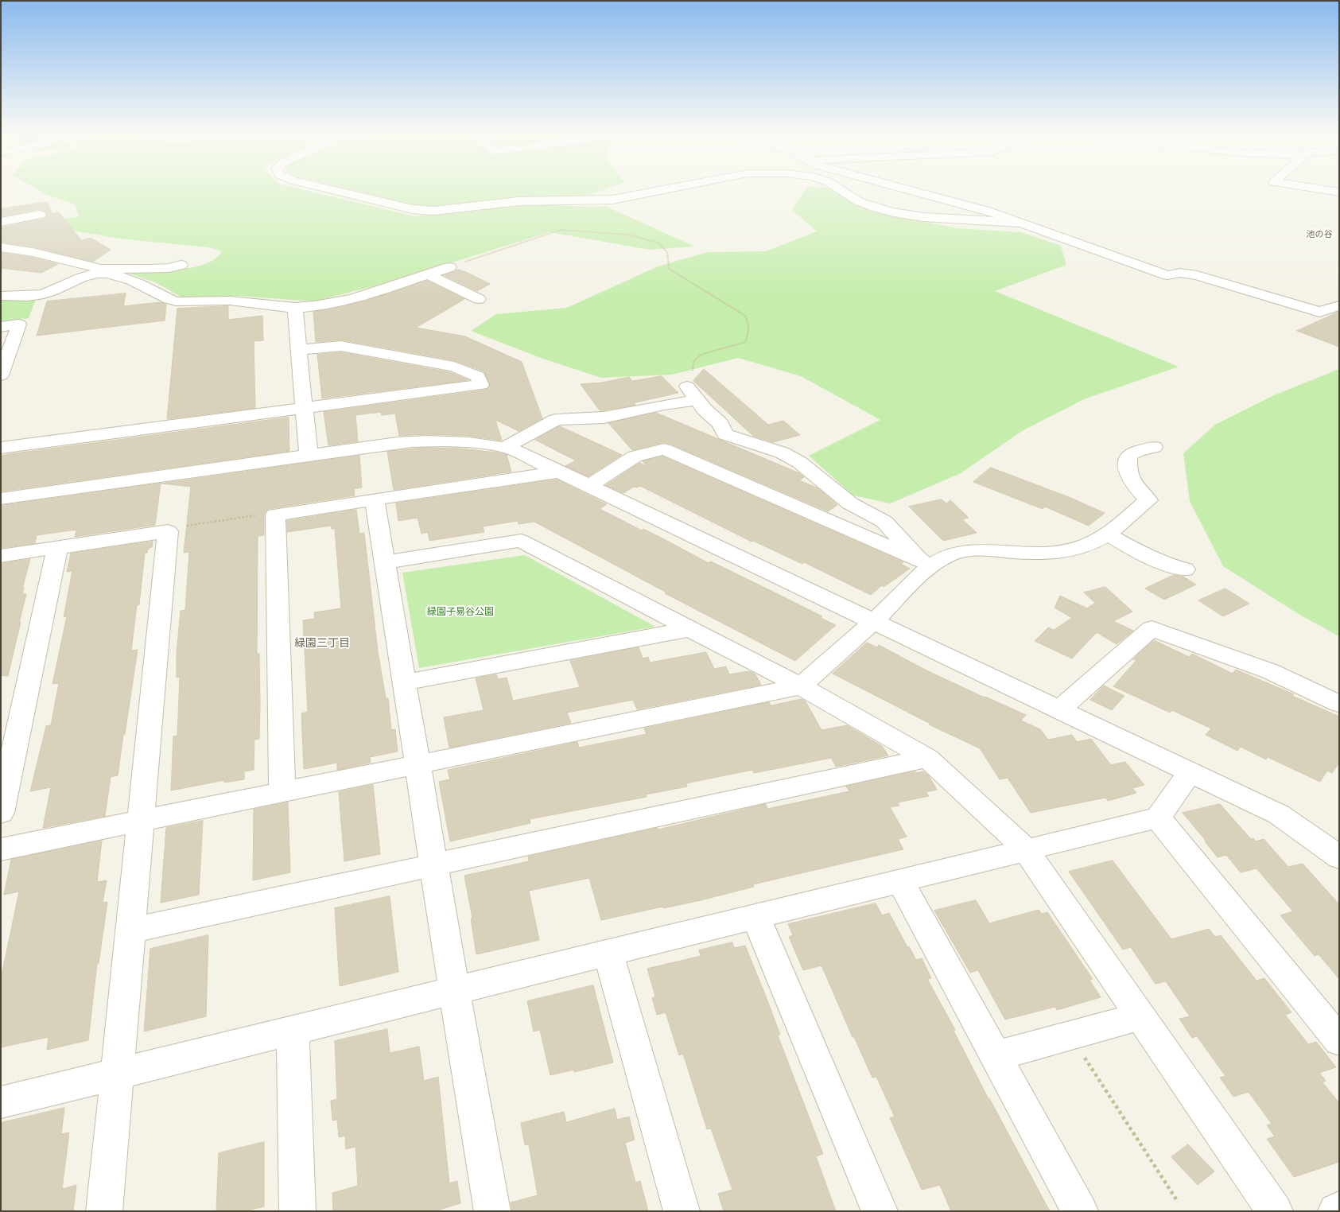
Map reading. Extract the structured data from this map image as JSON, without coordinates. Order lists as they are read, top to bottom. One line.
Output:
{"districts":["池の谷","緑園三丁目"],"parks":["緑園子易谷公園"]}
